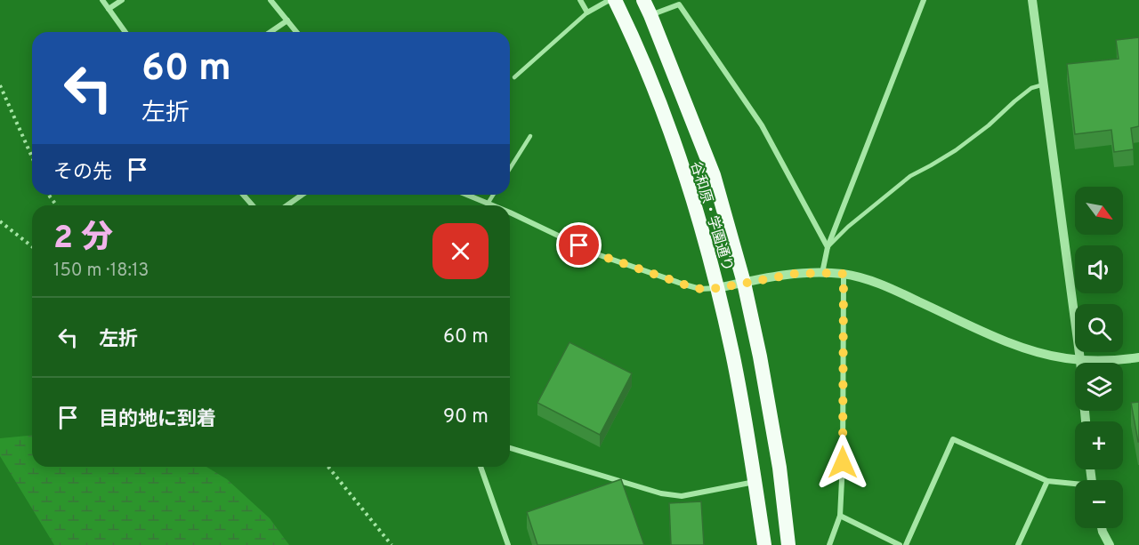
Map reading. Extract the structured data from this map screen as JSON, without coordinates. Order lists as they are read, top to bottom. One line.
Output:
{"streets":{"highway":["谷和原・学園通り"]},"north":"bottom right","page":{"turn":["60 m","左折"],"then":"その先","map_buttons":["+","−"],"heading":["2 分","150 m · 18:13"],"list":[{"name":"左折","value":"60 m"},{"name":"目的地に到着","value":"90 m"}]}}
